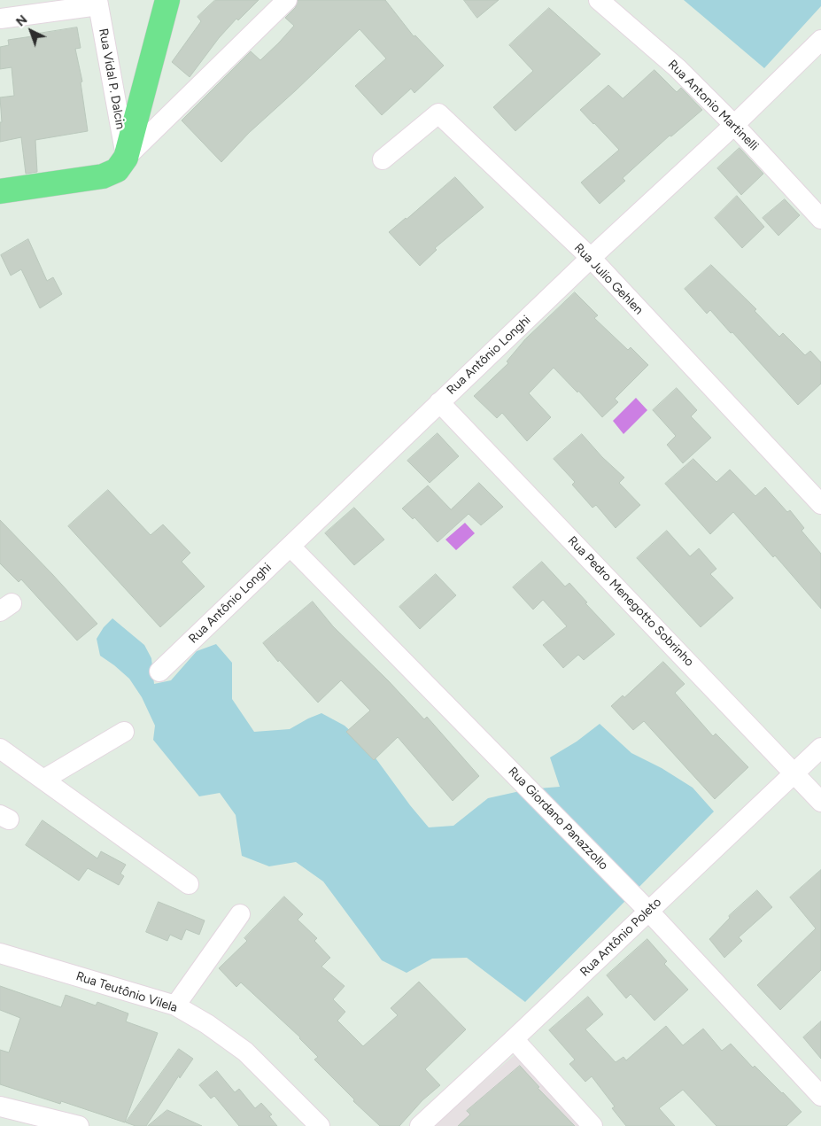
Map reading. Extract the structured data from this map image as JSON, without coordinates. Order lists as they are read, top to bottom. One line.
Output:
{"streets":{"street":["Rua Vidal P. Dalcin","Rua Antonio Martinelli","Rua Julio Gehlen","Rua Antônio Longhi","Rua Pedro Menegotto Sobrinho","Rua Giordano Panazzollo","Rua Antônio Poleto","Rua Teutônio Vilela"]},"crossings":[["Rua Antonio Martinelli","Rua Antônio Longhi"],["Rua Julio Gehlen","Rua Antônio Longhi"],["Rua Antônio Longhi","Rua Pedro Menegotto Sobrinho"],["Rua Antônio Longhi","Rua Giordano Panazzollo"],["Rua Pedro Menegotto Sobrinho","Rua Antônio Poleto"],["Rua Giordano Panazzollo","Rua Antônio Poleto"]],"north":"top left"}
